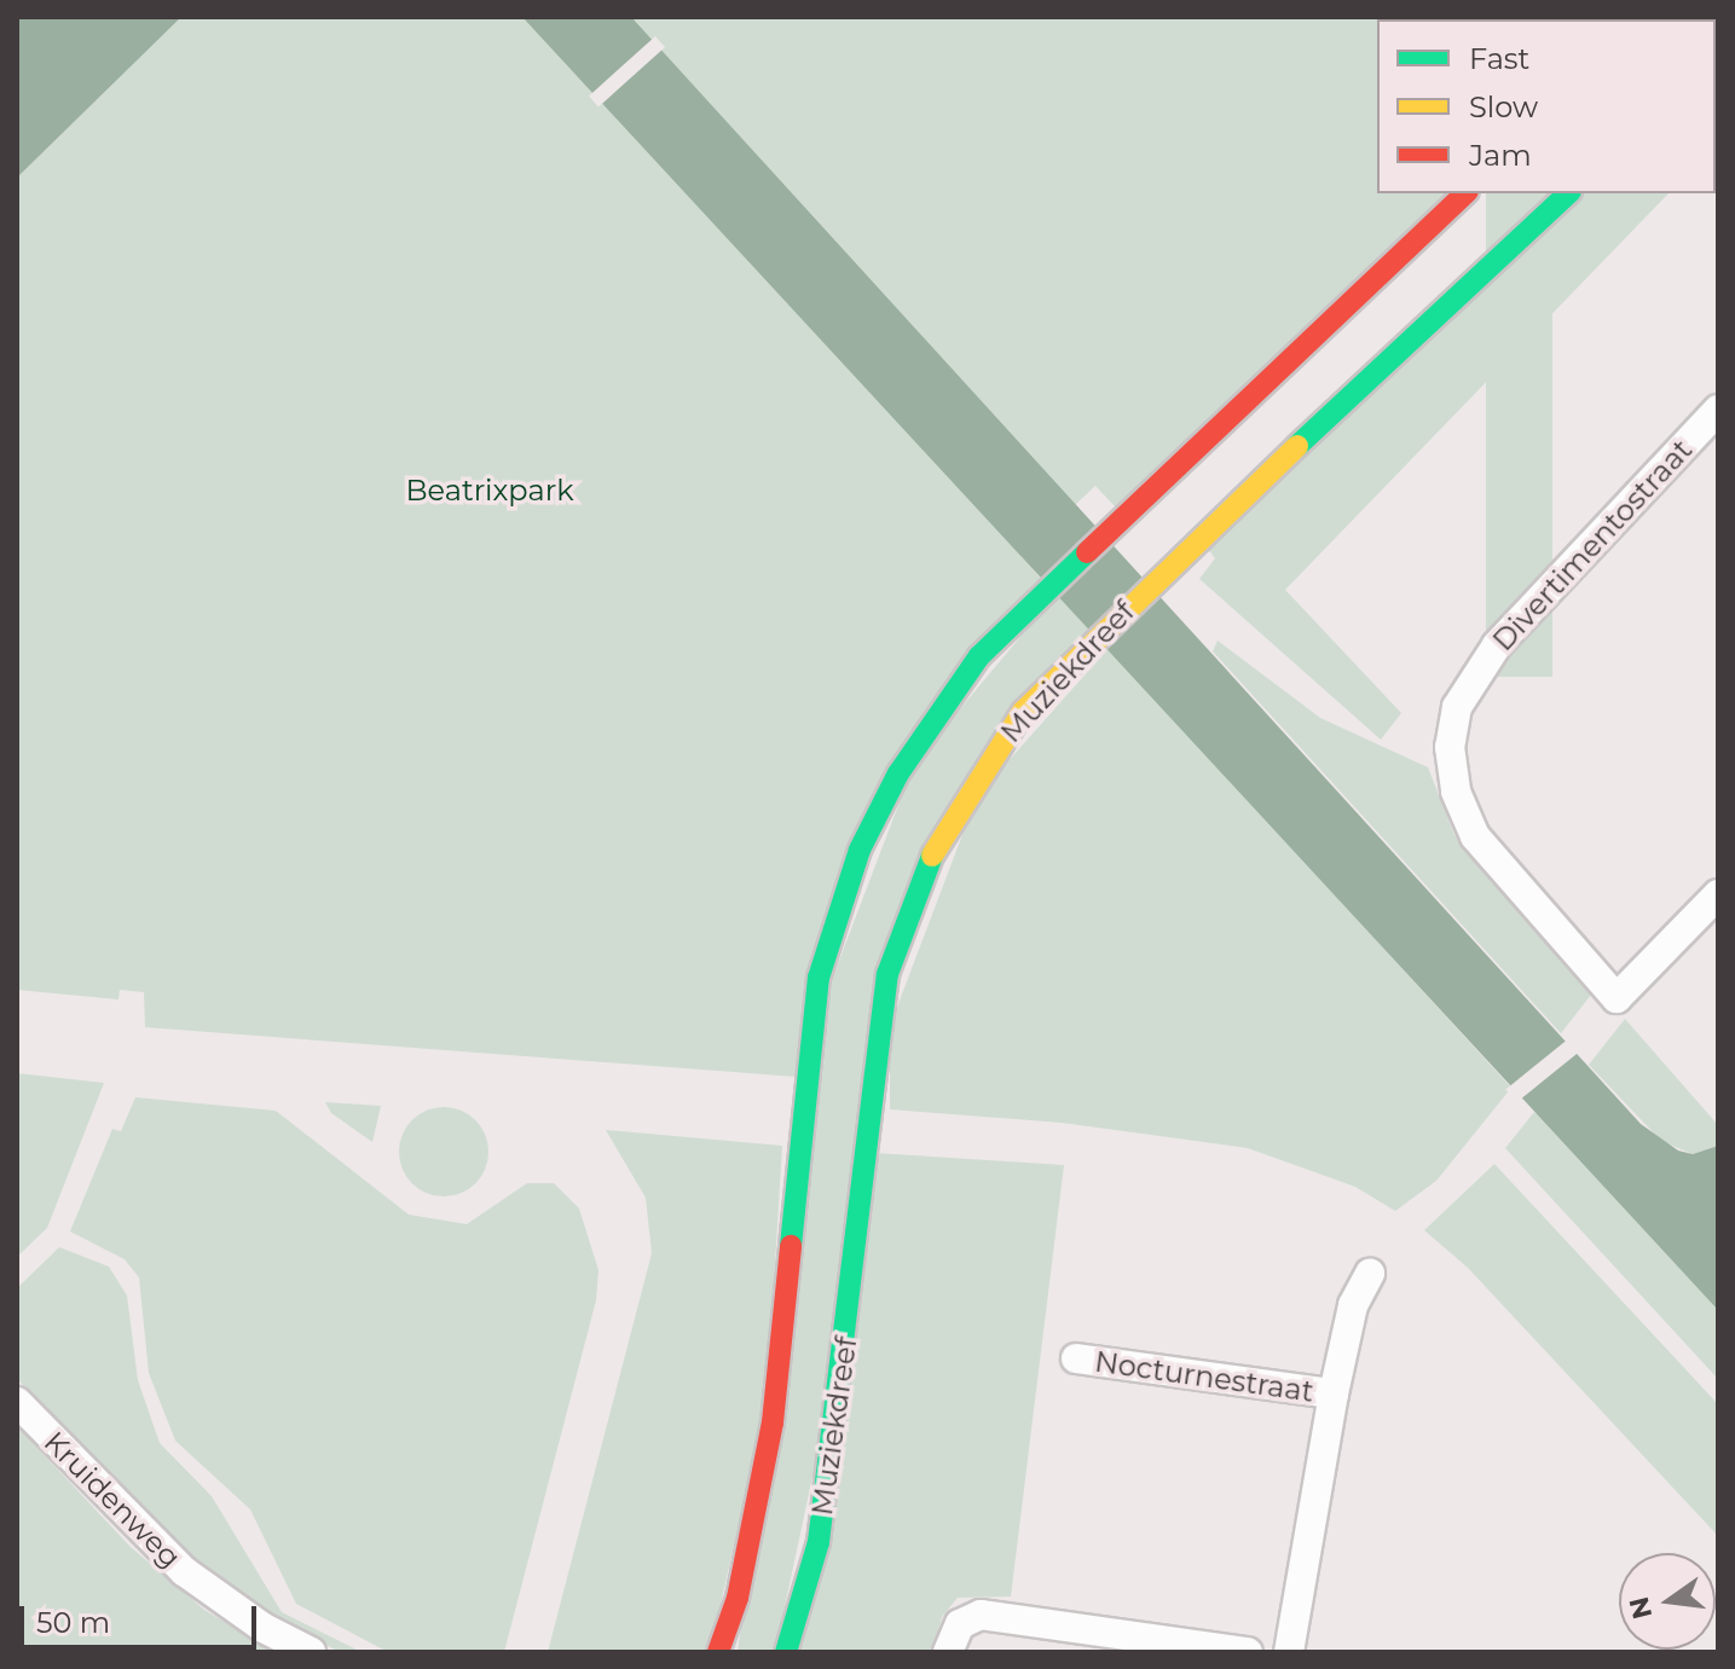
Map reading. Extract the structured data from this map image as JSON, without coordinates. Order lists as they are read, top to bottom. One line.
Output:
{"streets":{"main road":["Muziekdreef"],"street":["Divertimentostraat","Nocturnestraat","Kruidenweg"]},"parks":["Beatrixpark"],"legend":["Fast","Slow","Jam"],"scale_bar":"50 m","north":"left"}
